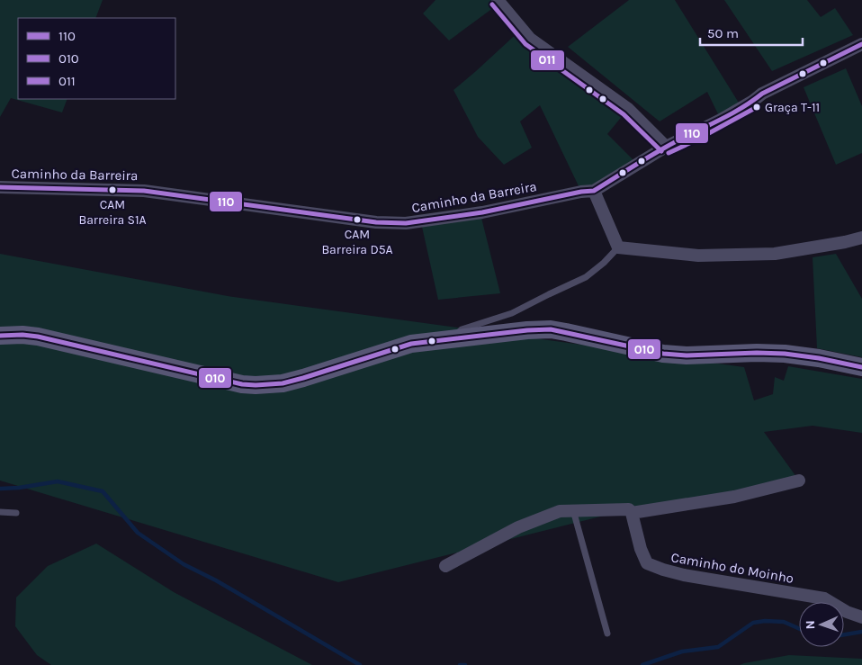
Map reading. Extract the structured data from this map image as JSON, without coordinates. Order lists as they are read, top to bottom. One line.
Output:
{"streets":{"street":["Caminho da Barreira","Caminho do Moinho"]},"places":["Graça T-11","CAM Barreira S1A","CAM Barreira D5A"],"lines":["transit line 011","transit line 110","transit line 010"],"legend":["110","010","011"],"scale_bar":"50 m","north":"left"}
